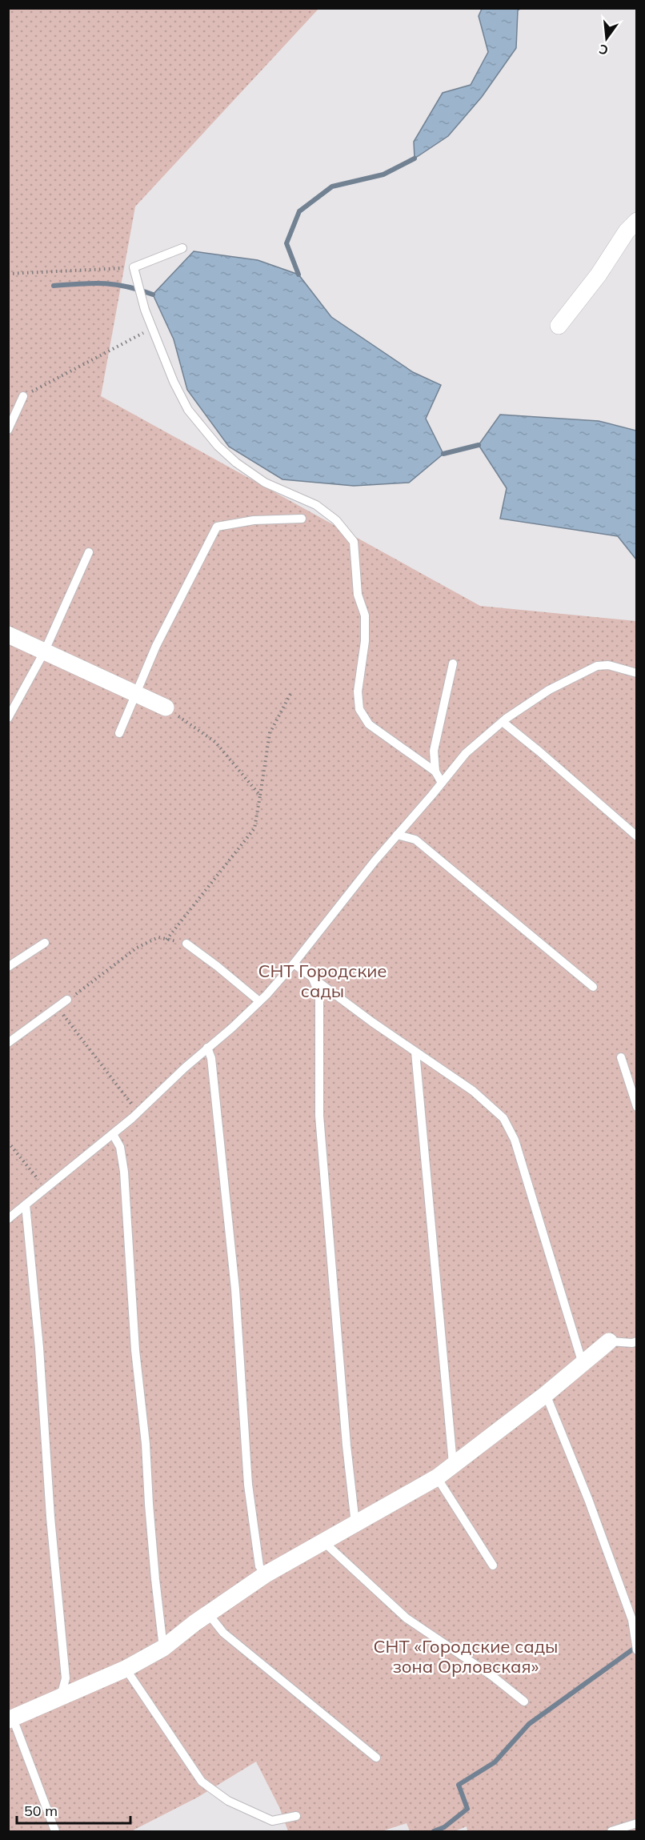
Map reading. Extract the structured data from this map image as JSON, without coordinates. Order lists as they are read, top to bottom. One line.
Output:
{"parks":["СНТ Городские сады","СНТ «Городские сады зона Орловская»"],"scale_bar":"50 m","north":"bottom"}
